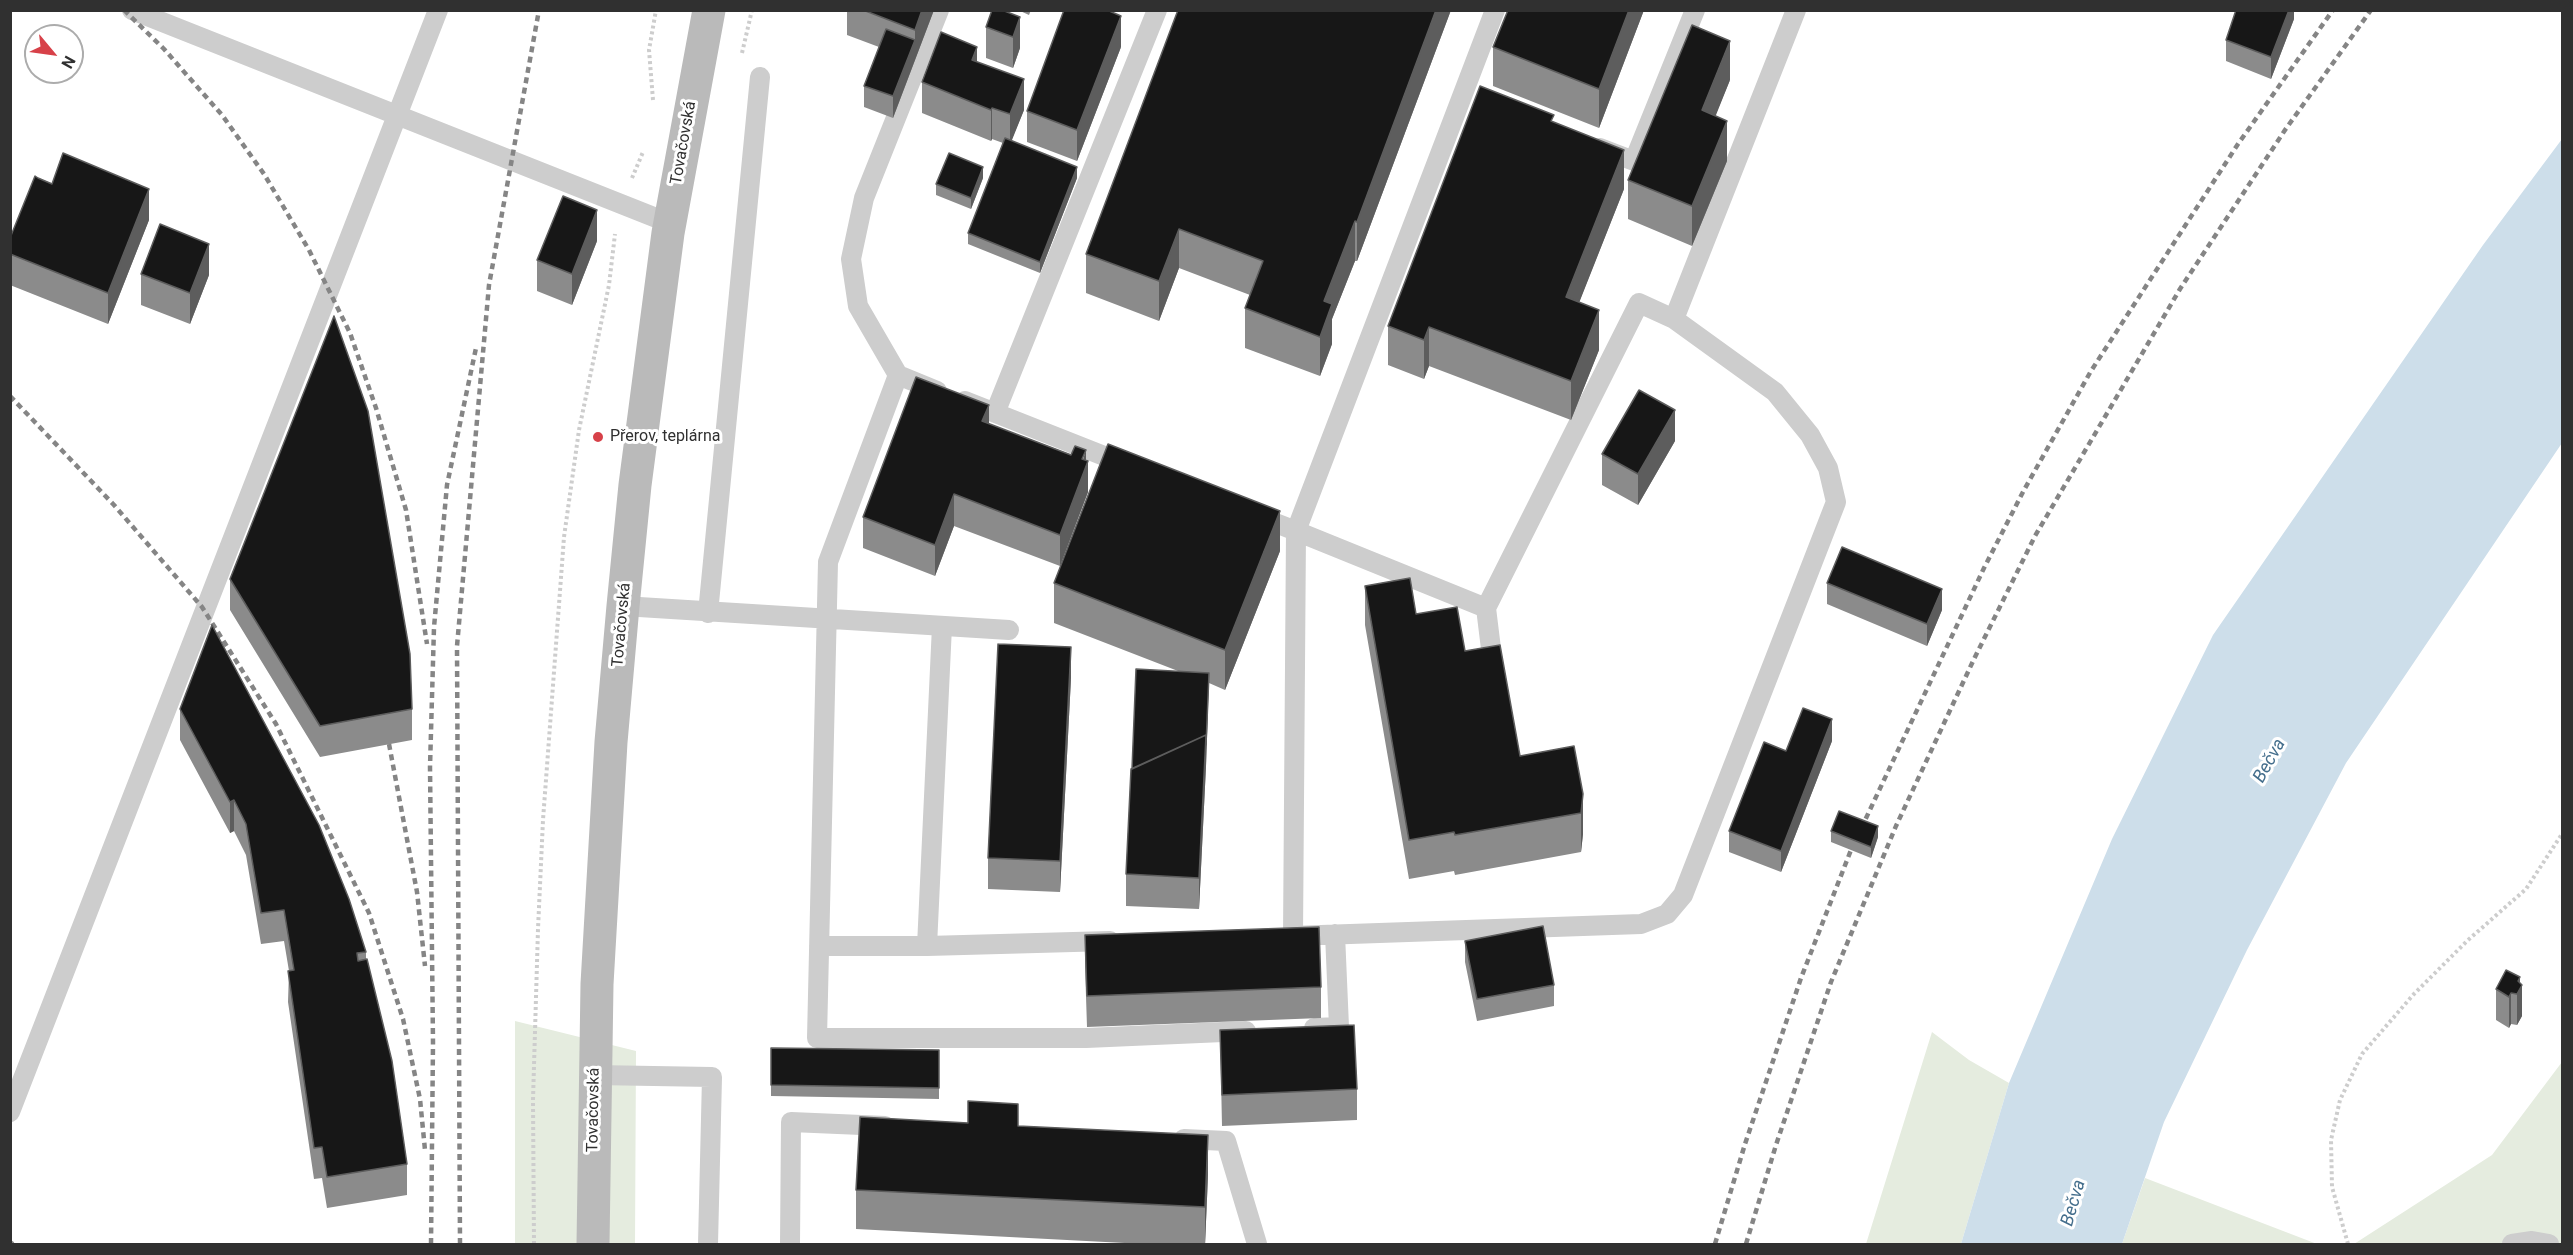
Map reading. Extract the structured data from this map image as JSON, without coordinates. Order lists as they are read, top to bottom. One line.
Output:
{"streets":{"main road":["Tovačovská"]},"water":["Bečva"],"places":["Přerov, teplárna"],"north":"bottom right"}
